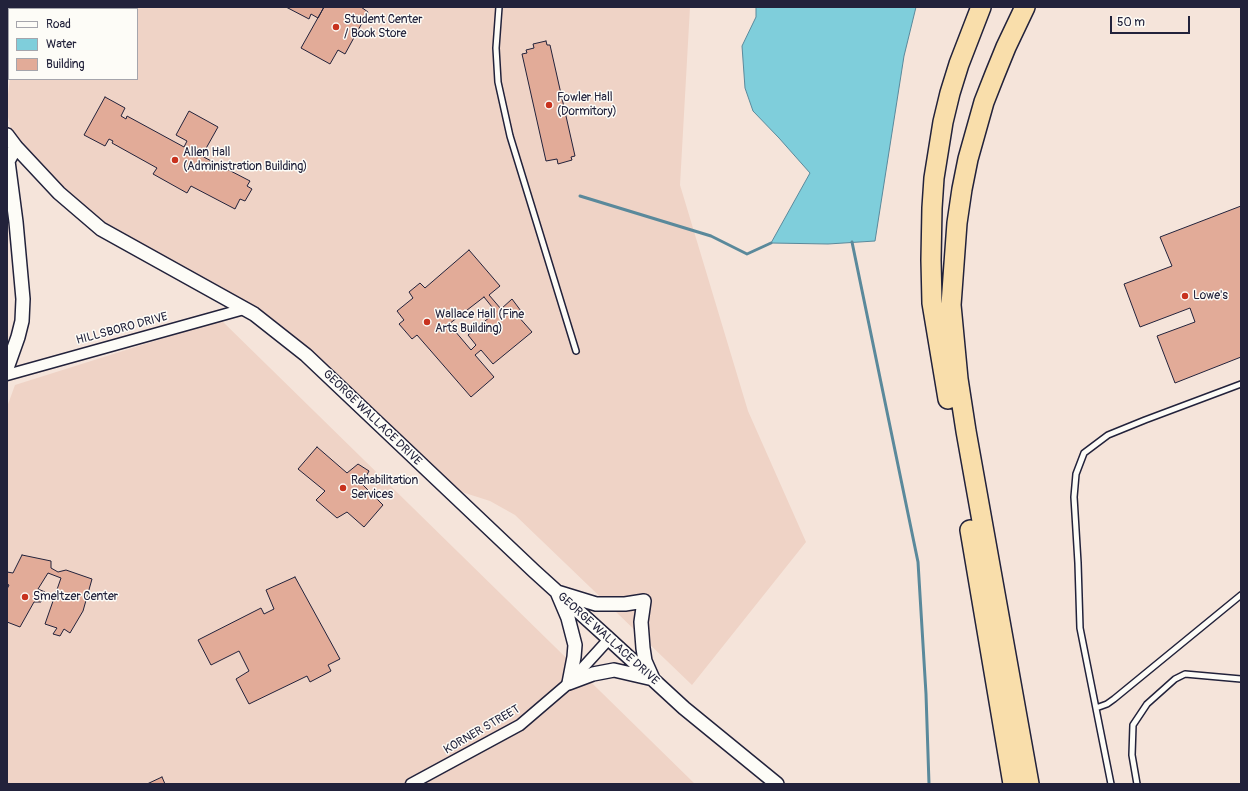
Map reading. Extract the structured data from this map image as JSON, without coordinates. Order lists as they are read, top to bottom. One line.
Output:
{"streets":{"street":["HILLSBORO DRIVE","GEORGE WALLACE DRIVE","KORNER STREET"]},"crossings":[["HILLSBORO DRIVE","GEORGE WALLACE DRIVE"],["GEORGE WALLACE DRIVE","KORNER STREET"]],"places":["Student Center / Book Store","Fowler Hall (Dormitory)","Allen Hall (Administration Building)","Lowe's","Wallace Hall (Fine Arts Building)","Rehabilitation Services","Smeltzer Center"],"legend":["Road","Water","Building"],"scale_bar":"50 m"}
